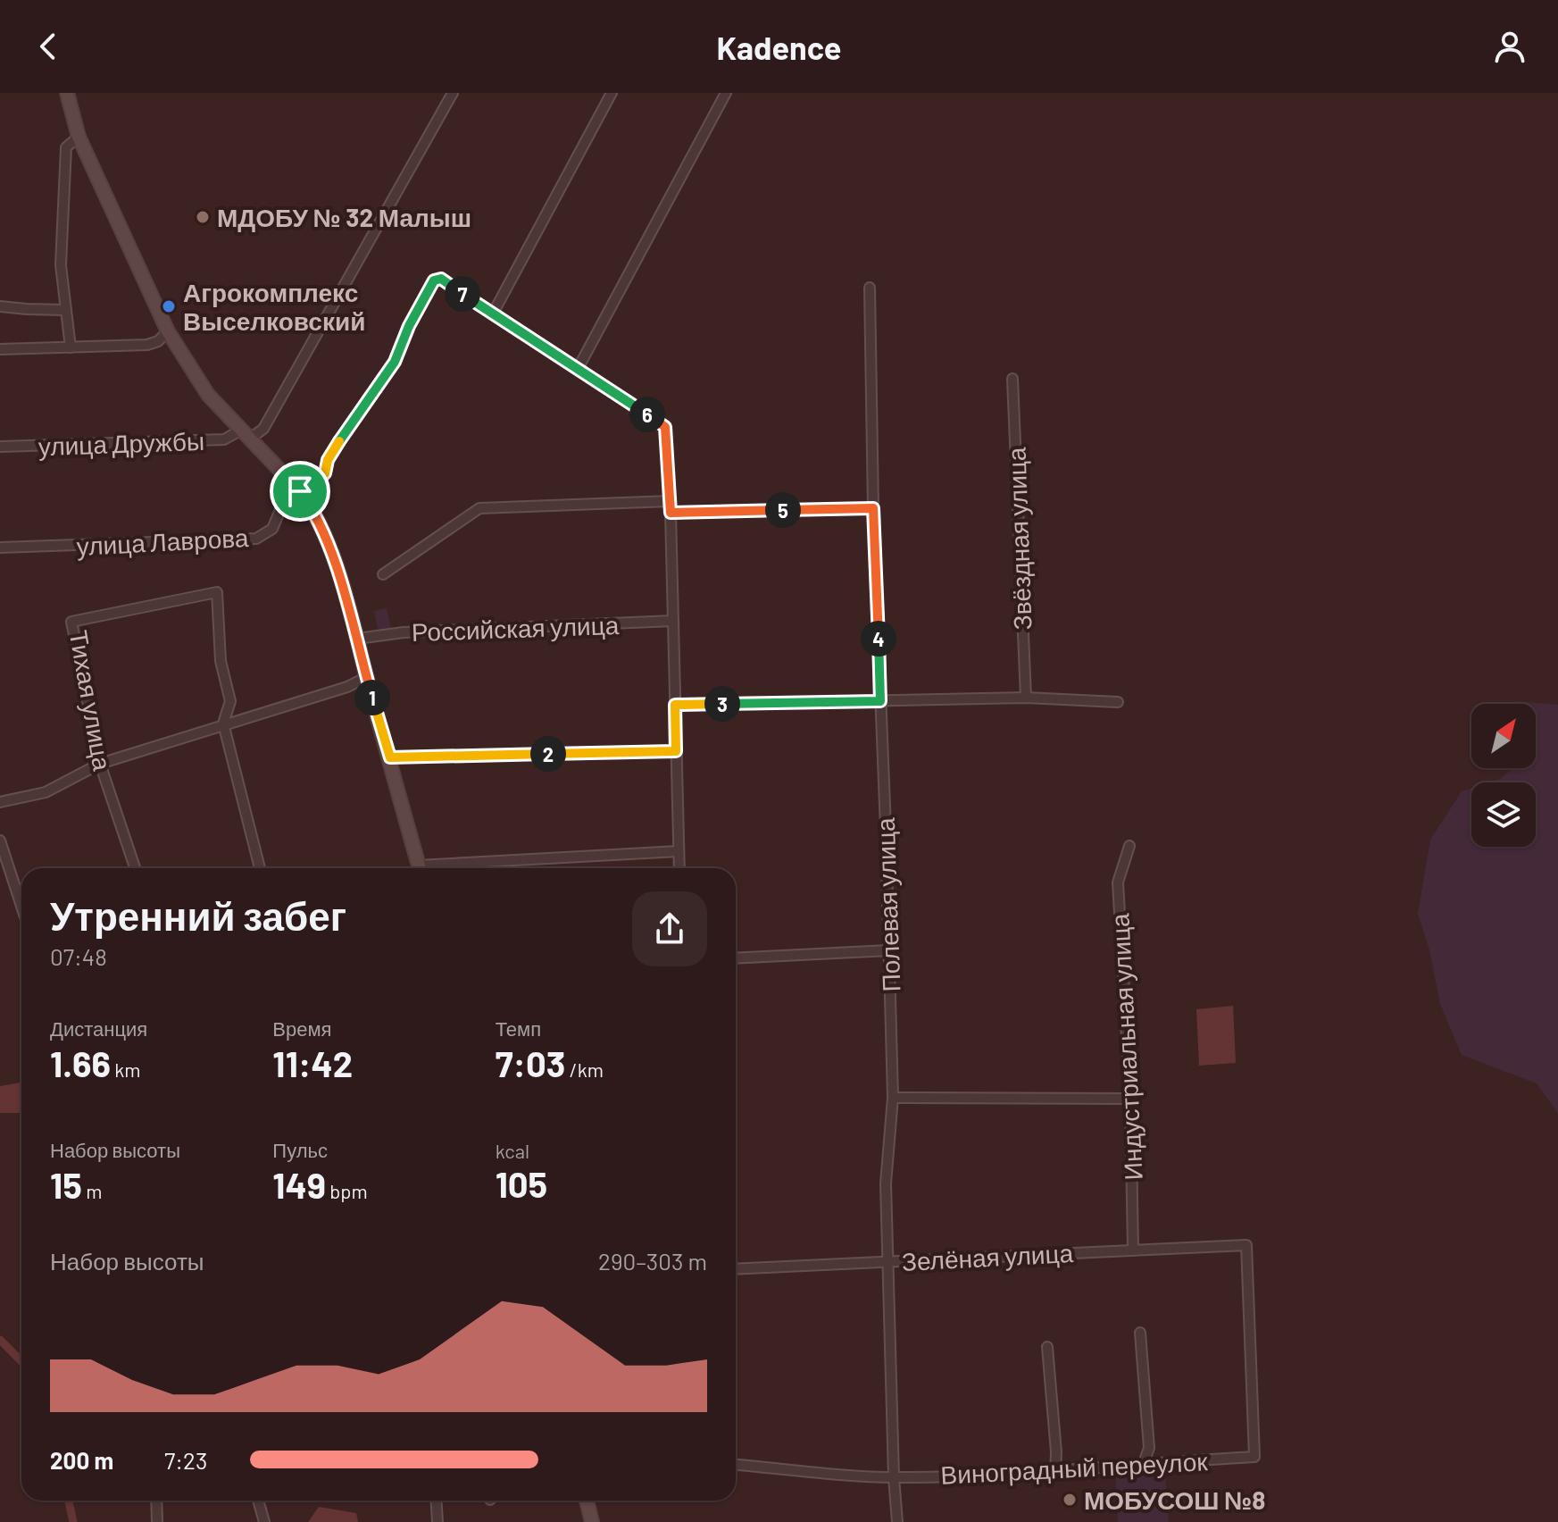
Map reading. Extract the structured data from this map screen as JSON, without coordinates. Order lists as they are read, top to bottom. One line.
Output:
{"streets":{"street":["улица Дружбы","Звёздная улица","улица Лаврова","Российская улица","Тихая улица","Полевая улица","Индустриальная улица","Зелёная улица","Виноградный переулок"]},"crossings":[["Полевая улица","Зелёная улица"],["Полевая улица","Виноградный переулок"],["Индустриальная улица","Зелёная улица"],["Зелёная улица","Виноградный переулок"]],"places":["МДОБУ № 32 Малыш","Агрокомплекс Выселковский","МОБУСОШ №8"],"north":"top right","page":{"header":"Kadence","pins":["7","6","5","4","1","3","2"],"heading":["Утренний забег","07:48"],"stats":[["Дистанция","1.66 km"],["Время","11:42"],["Темп","7:03 /km"],["Набор высоты","15 m"],["Пульс","149 bpm"],["kcal","105"]],"chart":["Набор высоты","290–303 m"],"list":[{"name":"200 m","note":"7:23"}]}}
